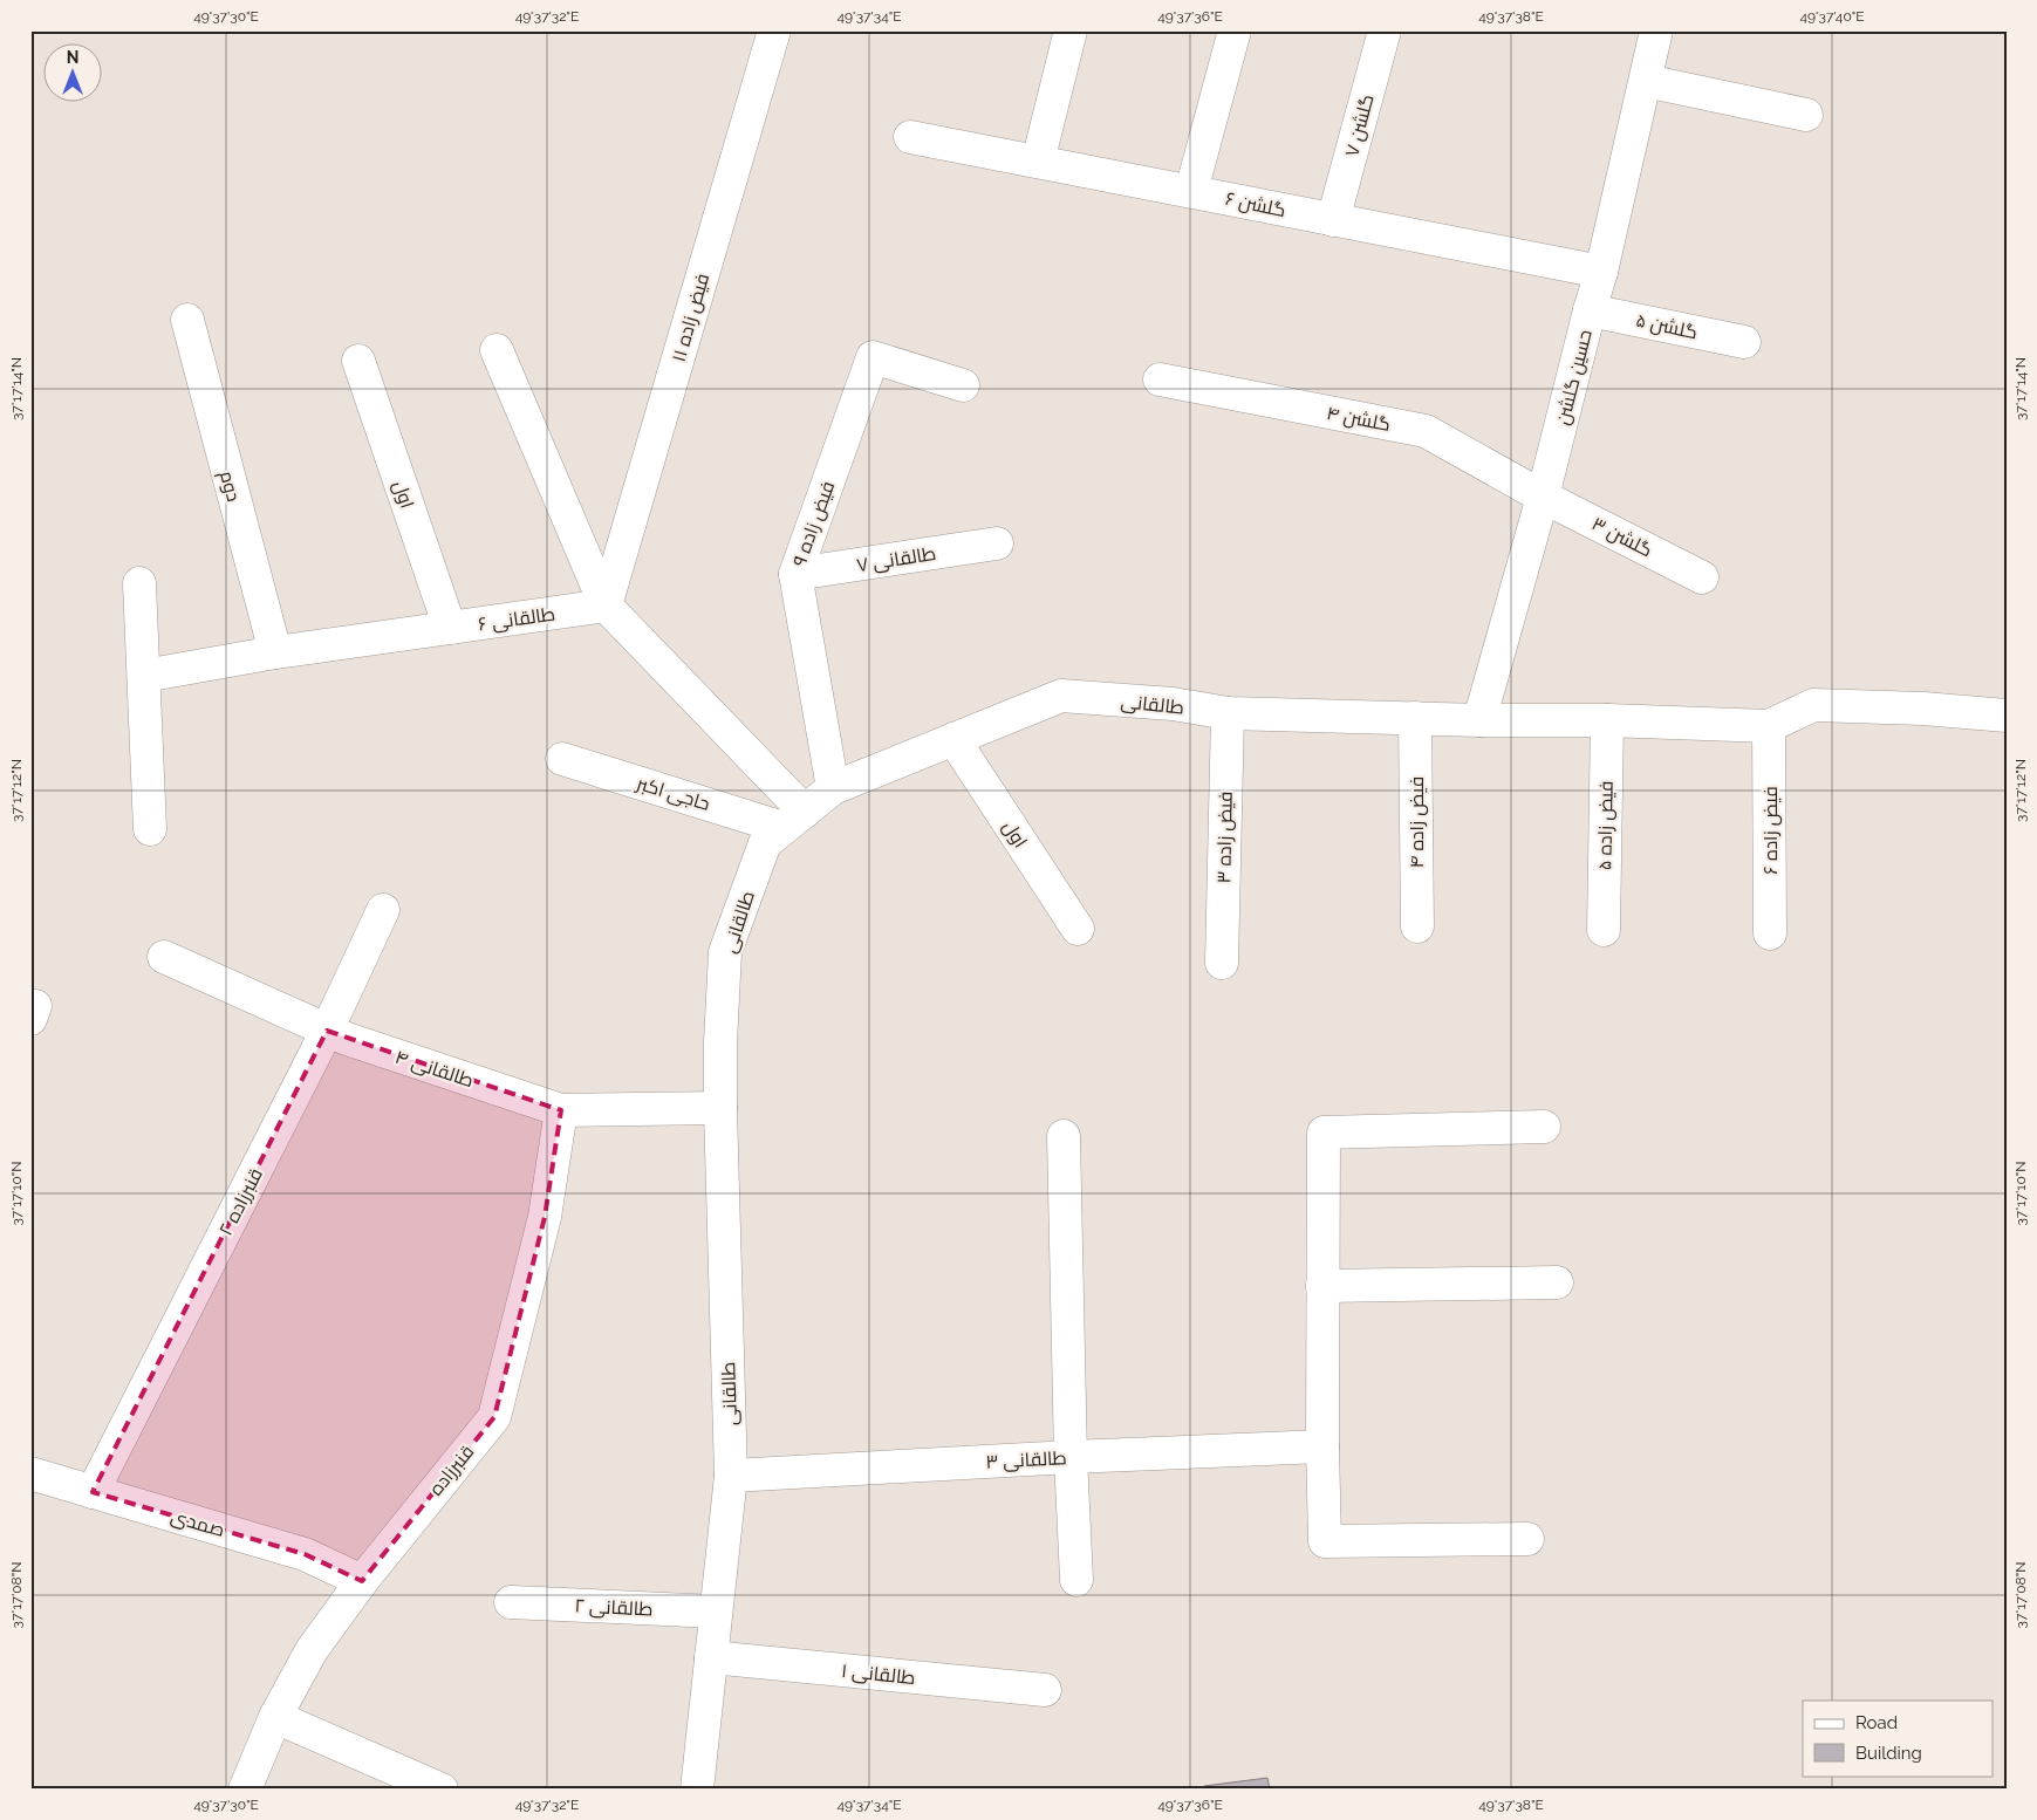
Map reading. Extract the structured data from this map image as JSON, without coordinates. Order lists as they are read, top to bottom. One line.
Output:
{"streets":{"street":["گلشن ۷","گلشن ۶","فیض زاده ۱۱","گلشن ۵","حسین گلشن","گلشن ۴","دوم","اول","فیض زاده ۹","گلشن ۳","طالقانی ۷","طالقانی ۶","طالقانی","حاجی اکبر","فیض زاده ۴","فیض زاده ۵","فیض زاده ۶","فیض زاده ۳","طالقانی ۴","قنبرزاده ۲","طالقانی ۳","قنبرزاده","صمدی","طالقانی ۲","طالقانی ۱"]},"crossings":[["گلشن ۷","گلشن ۶"],["گلشن ۶","حسین گلشن"],["فیض زاده ۱۱","طالقانی ۶"],["گلشن ۵","حسین گلشن"],["حسین گلشن","گلشن ۴"],["حسین گلشن","گلشن ۳"],["حسین گلشن","طالقانی"],["گلشن ۴","گلشن ۳"],["دوم","طالقانی ۶"],["اول","طالقانی ۶"],["اول","طالقانی"],["فیض زاده ۹","طالقانی ۷"],["فیض زاده ۹","طالقانی"],["طالقانی","حاجی اکبر"],["طالقانی","فیض زاده ۴"],["طالقانی","فیض زاده ۵"],["طالقانی","فیض زاده ۶"],["طالقانی","فیض زاده ۳"],["طالقانی","طالقانی ۴"],["طالقانی","طالقانی ۳"],["طالقانی","طالقانی ۲"],["طالقانی","طالقانی ۱"],["طالقانی ۴","قنبرزاده ۲"],["طالقانی ۴","قنبرزاده"],["قنبرزاده ۲","صمدی"],["قنبرزاده","صمدی"]],"legend":["Road","Building"],"north":"top","coordinates":["49°37'30\"E","49°37'32\"E","49°37'34\"E","49°37'36\"E","49°37'38\"E","49°37'40\"E","37°17'14\"N","37°17'12\"N","37°17'10\"N","37°17'08\"N"]}
